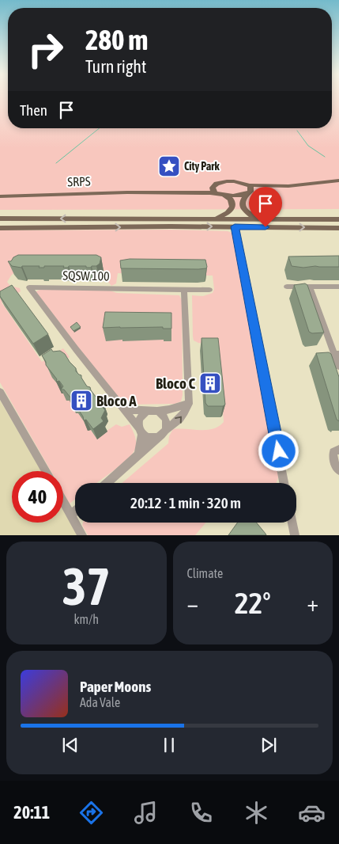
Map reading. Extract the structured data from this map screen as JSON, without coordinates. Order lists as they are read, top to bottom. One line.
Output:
{"streets":{"main road":["SRPS"],"street":["SQSW 100"]},"places":{"place":["City Park"],"building":["Bloco C","Bloco A"]},"page":{"turn":["280 m","Turn right"],"then":"Then","limit":"40","trip":"20:12 · 1 min · 320 m","tile":[["37","km/h"],"Climate"],"heat":["−","22°","+"],"song":["Paper Moons","Ada Vale"],"tabs":"20:11"}}
